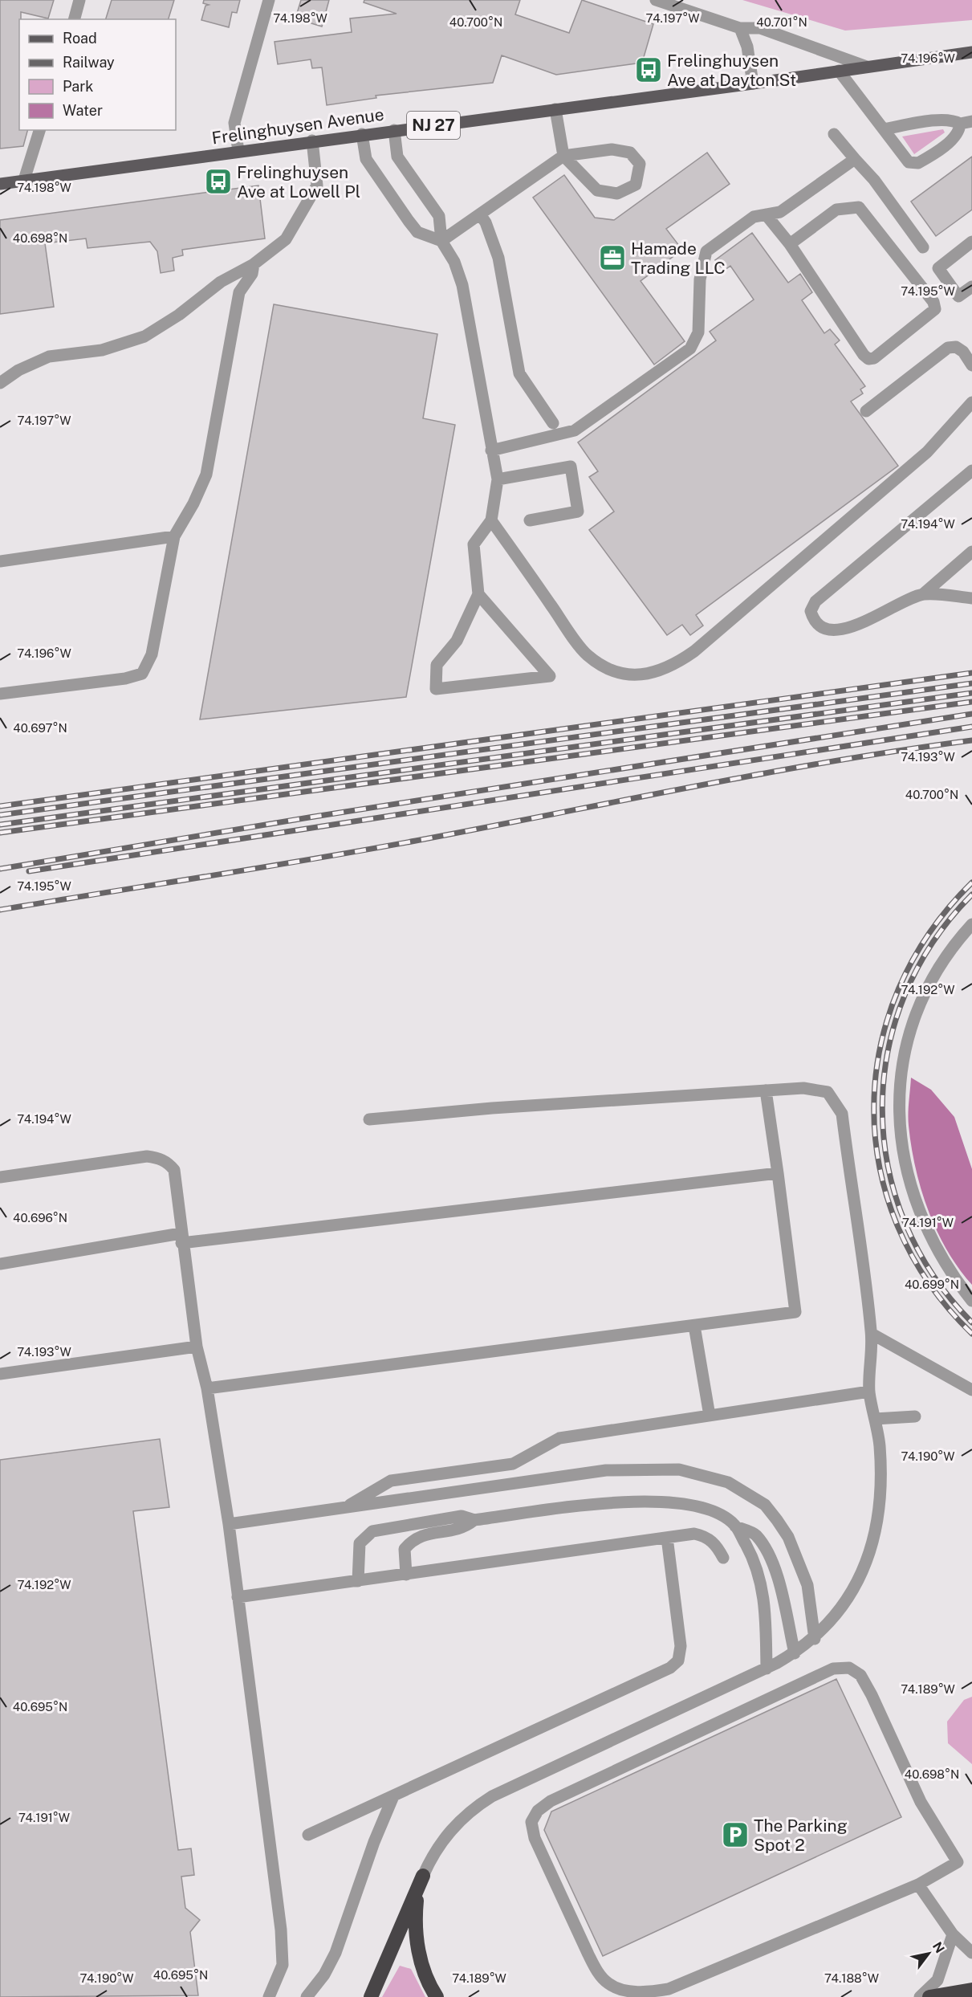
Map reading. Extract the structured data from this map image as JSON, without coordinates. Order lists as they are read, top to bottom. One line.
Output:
{"streets":{"main road":["NJ 27","Frelinghuysen Avenue"]},"places":{"bus stop":["Frelinghuysen Ave at Dayton St","Frelinghuysen Ave at Lowell Pl"],"office":["Hamade Trading LLC"],"parking":["The Parking Spot 2"]},"legend":["Road","Railway","Park","Water"],"north":"top right","coordinates":["74.197°W","74.198°W","40.700°N","40.701°N","74.196°W","40.698°N","74.195°W","74.194°W","40.697°N","74.193°W","74.192°W","40.696°N","74.191°W","40.699°N","74.190°W","74.189°W","40.695°N","74.188°W"]}
